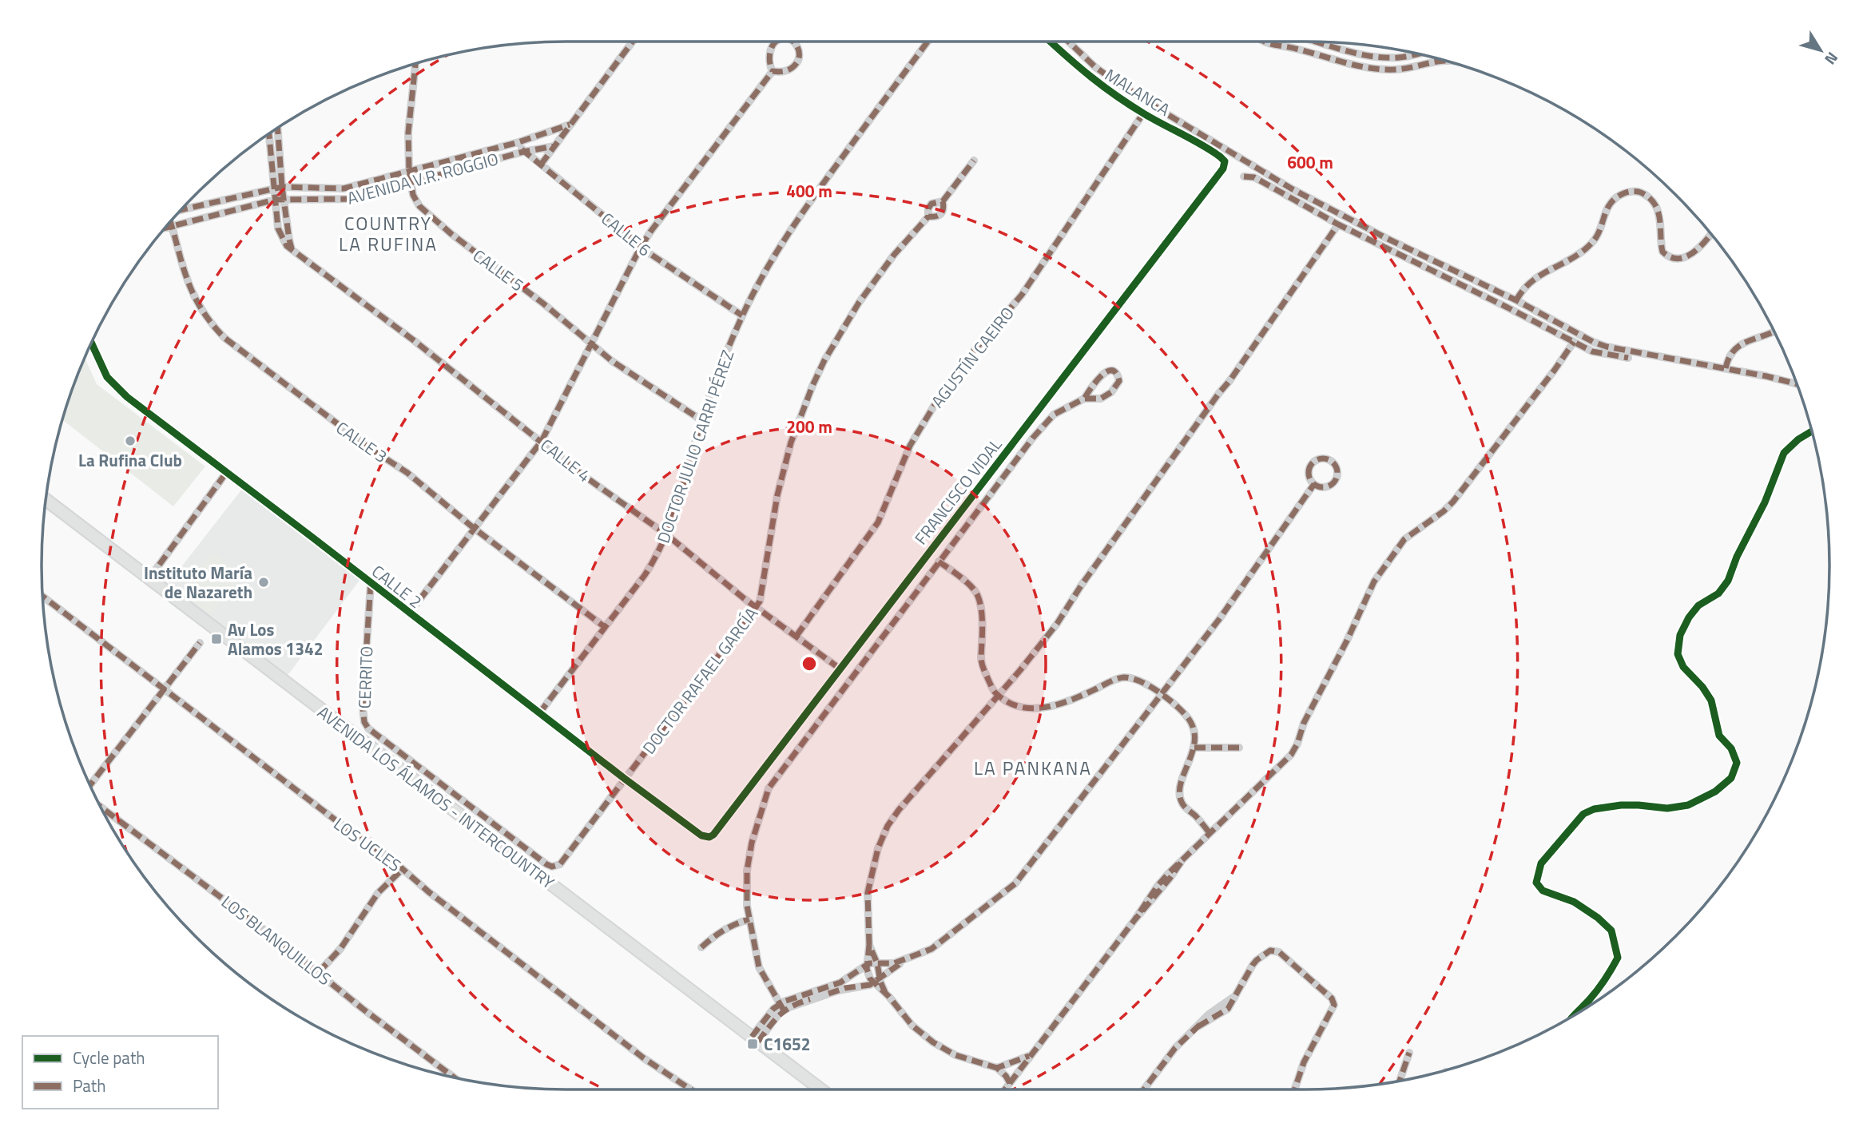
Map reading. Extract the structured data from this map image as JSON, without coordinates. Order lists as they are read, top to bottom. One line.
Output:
{"streets":{"main road":["AVENIDA LOS ÁLAMOS - INTERCOUNTRY"],"street":["MALANCA","AVENIDA V.R. ROGGIO","CALLE 6","CALLE 5","AGUSTÍN CAEIRO","CALLE 3","DOCTOR JULIO CARRI PÉREZ","CALLE 4","FRANCISCO VIDAL","CALLE 2","CERRITO","DOCTOR RAFAEL GARCÍA","LOS UCLES","LOS BLANQUILLOS"]},"crossings":[["MALANCA","AGUSTÍN CAEIRO"],["MALANCA","FRANCISCO VIDAL"],["AVENIDA V.R. ROGGIO","CALLE 6"],["AVENIDA V.R. ROGGIO","CALLE 5"],["AVENIDA V.R. ROGGIO","CALLE 3"],["AVENIDA V.R. ROGGIO","CALLE 4"],["CALLE 6","DOCTOR JULIO CARRI PÉREZ"],["CALLE 5","DOCTOR JULIO CARRI PÉREZ"],["AGUSTÍN CAEIRO","CALLE 4"],["CALLE 3","DOCTOR JULIO CARRI PÉREZ"],["DOCTOR JULIO CARRI PÉREZ","CALLE 4"],["DOCTOR JULIO CARRI PÉREZ","CALLE 2"],["CALLE 4","FRANCISCO VIDAL"],["CALLE 4","DOCTOR RAFAEL GARCÍA"],["FRANCISCO VIDAL","CALLE 2"],["CALLE 2","CERRITO"],["CALLE 2","DOCTOR RAFAEL GARCÍA"],["CERRITO","DOCTOR RAFAEL GARCÍA"]],"districts":["COUNTRY LA RUFINA","LA PANKANA"],"places":{"other":["La Rufina Club","Instituto María de Nazareth"],"transit":["Av Los Alamos 1342","C1652"]},"legend":["Cycle path","Path"],"north":"bottom right","rings":["600 m","400 m","200 m"]}
